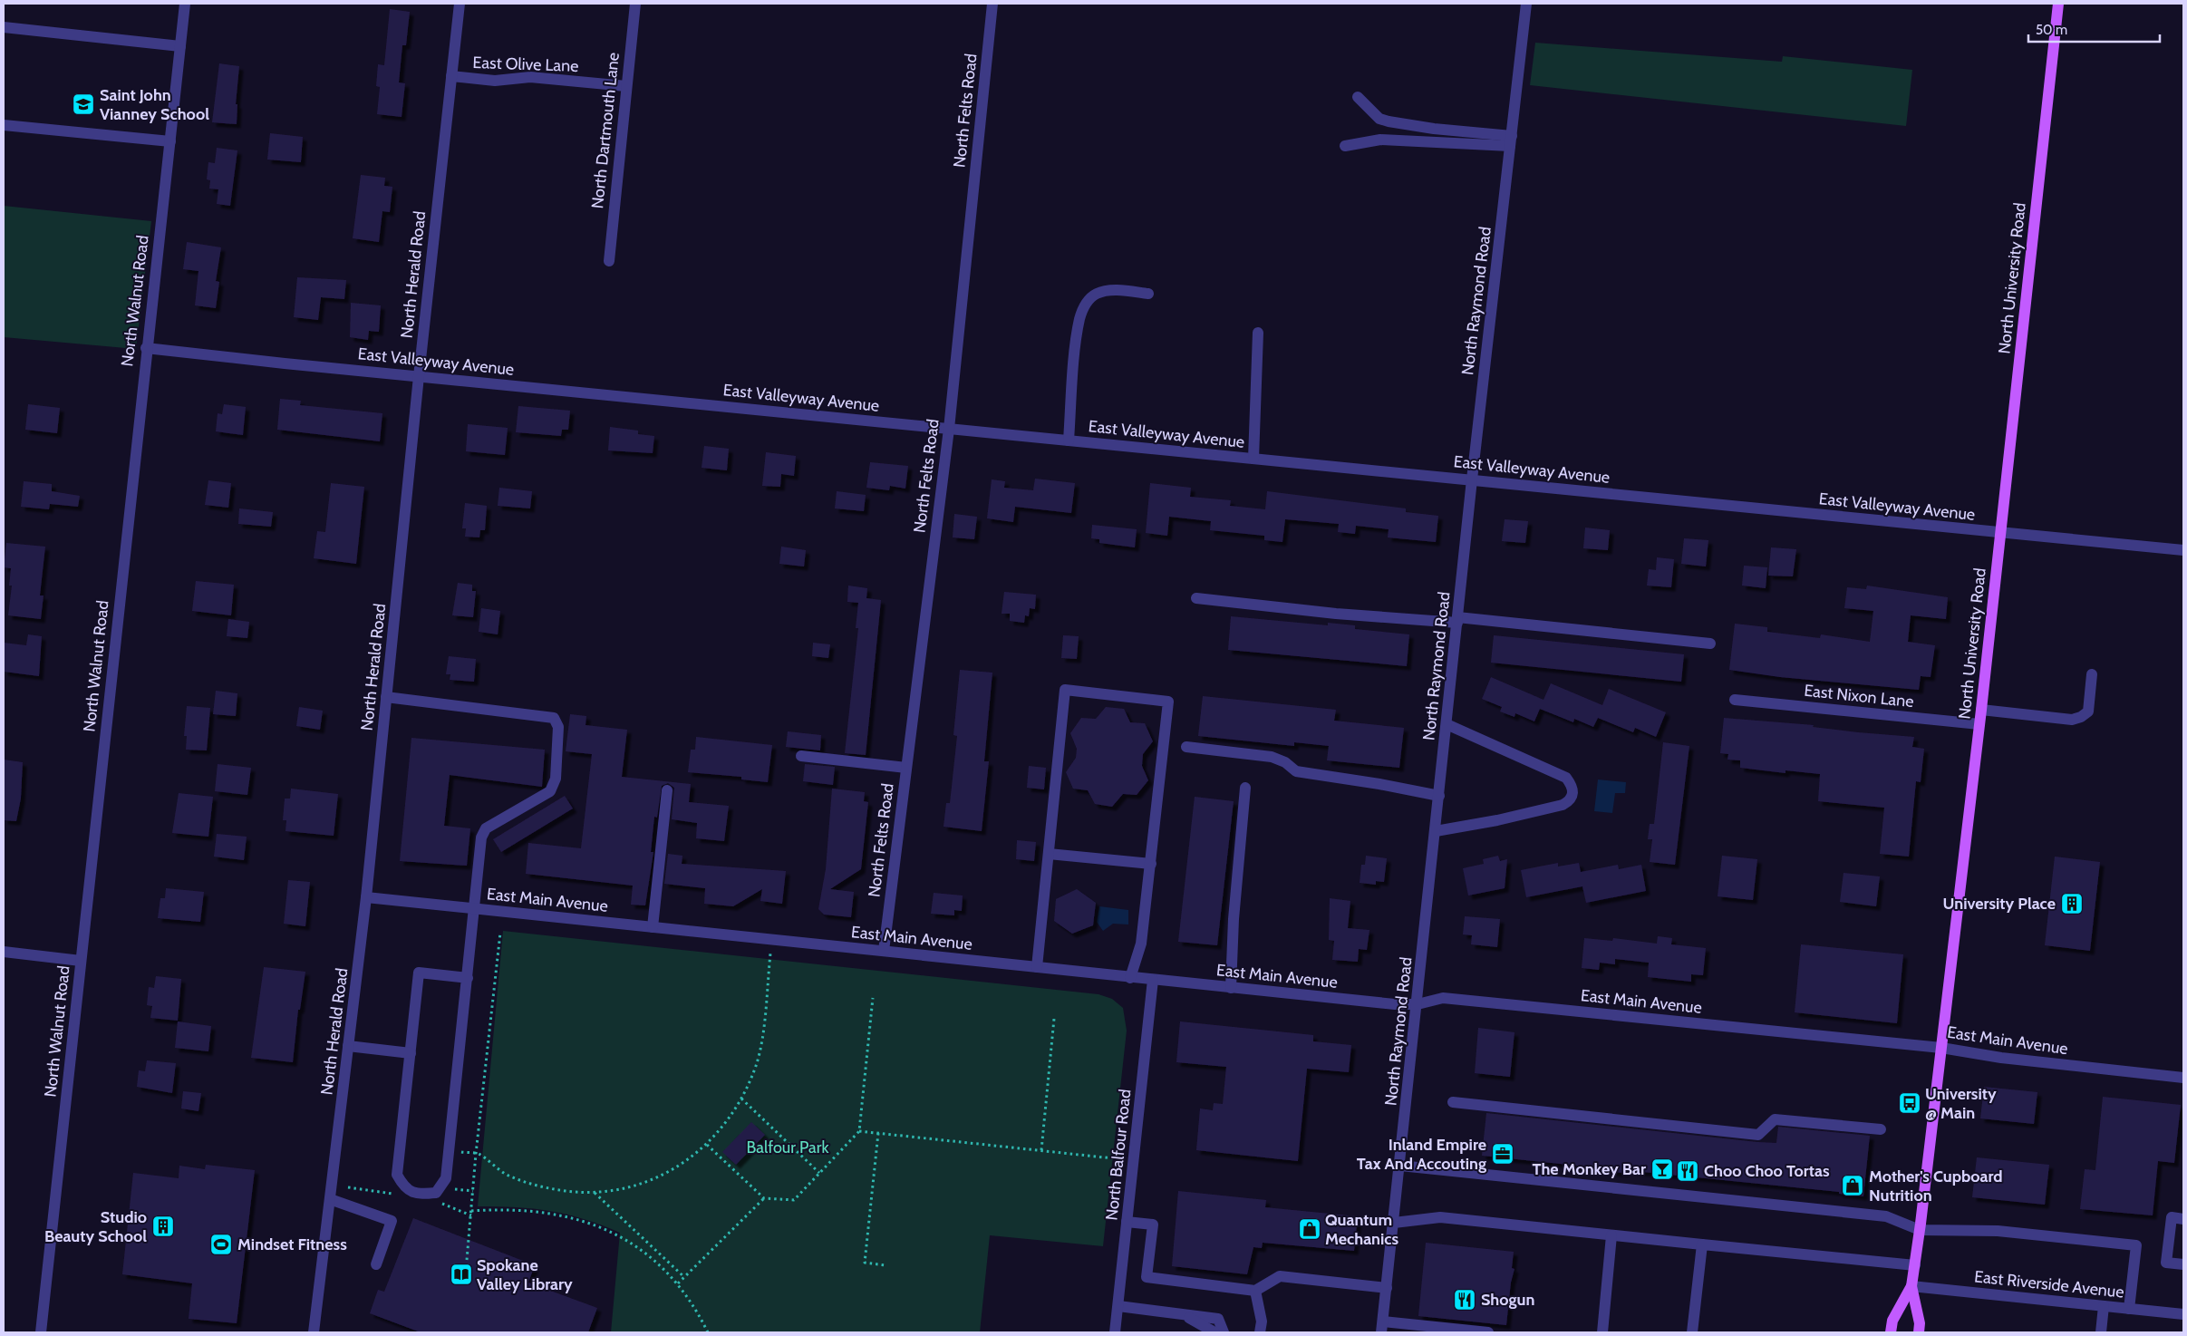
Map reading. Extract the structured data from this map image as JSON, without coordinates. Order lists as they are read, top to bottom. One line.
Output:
{"streets":{"main road":["North University Road"],"street":["East Olive Lane","North Felts Road","North Dartmouth Lane","North Herald Road","North Walnut Road","North Raymond Road","East Valleyway Avenue","East Nixon Lane","East Main Avenue","North Balfour Road","East Riverside Avenue"]},"crossings":[["East Olive Lane","North Dartmouth Lane"],["East Olive Lane","North Herald Road"],["North Felts Road","East Valleyway Avenue"],["North Felts Road","East Main Avenue"],["North Herald Road","East Valleyway Avenue"],["North Herald Road","East Main Avenue"],["North University Road","East Valleyway Avenue"],["North University Road","East Nixon Lane"],["North University Road","East Main Avenue"],["North University Road","East Riverside Avenue"],["North Walnut Road","East Valleyway Avenue"],["North Raymond Road","East Valleyway Avenue"],["North Raymond Road","East Main Avenue"],["East Main Avenue","North Balfour Road"]],"parks":["Balfour Park"],"places":{"school or university":["Saint John Vianney School"],"building":["University Place","Studio Beauty School"],"bus stop":["University @ Main"],"office":["Inland Empire Tax And Accouting"],"bar":["The Monkey Bar"],"restaurant":["Choo Choo Tortas","Shogun"],"shop":["Mother's Cupboard Nutrition","Quantum Mechanics"],"sports":["Mindset Fitness"],"library":["Spokane Valley Library"]},"scale_bar":"50 m"}
